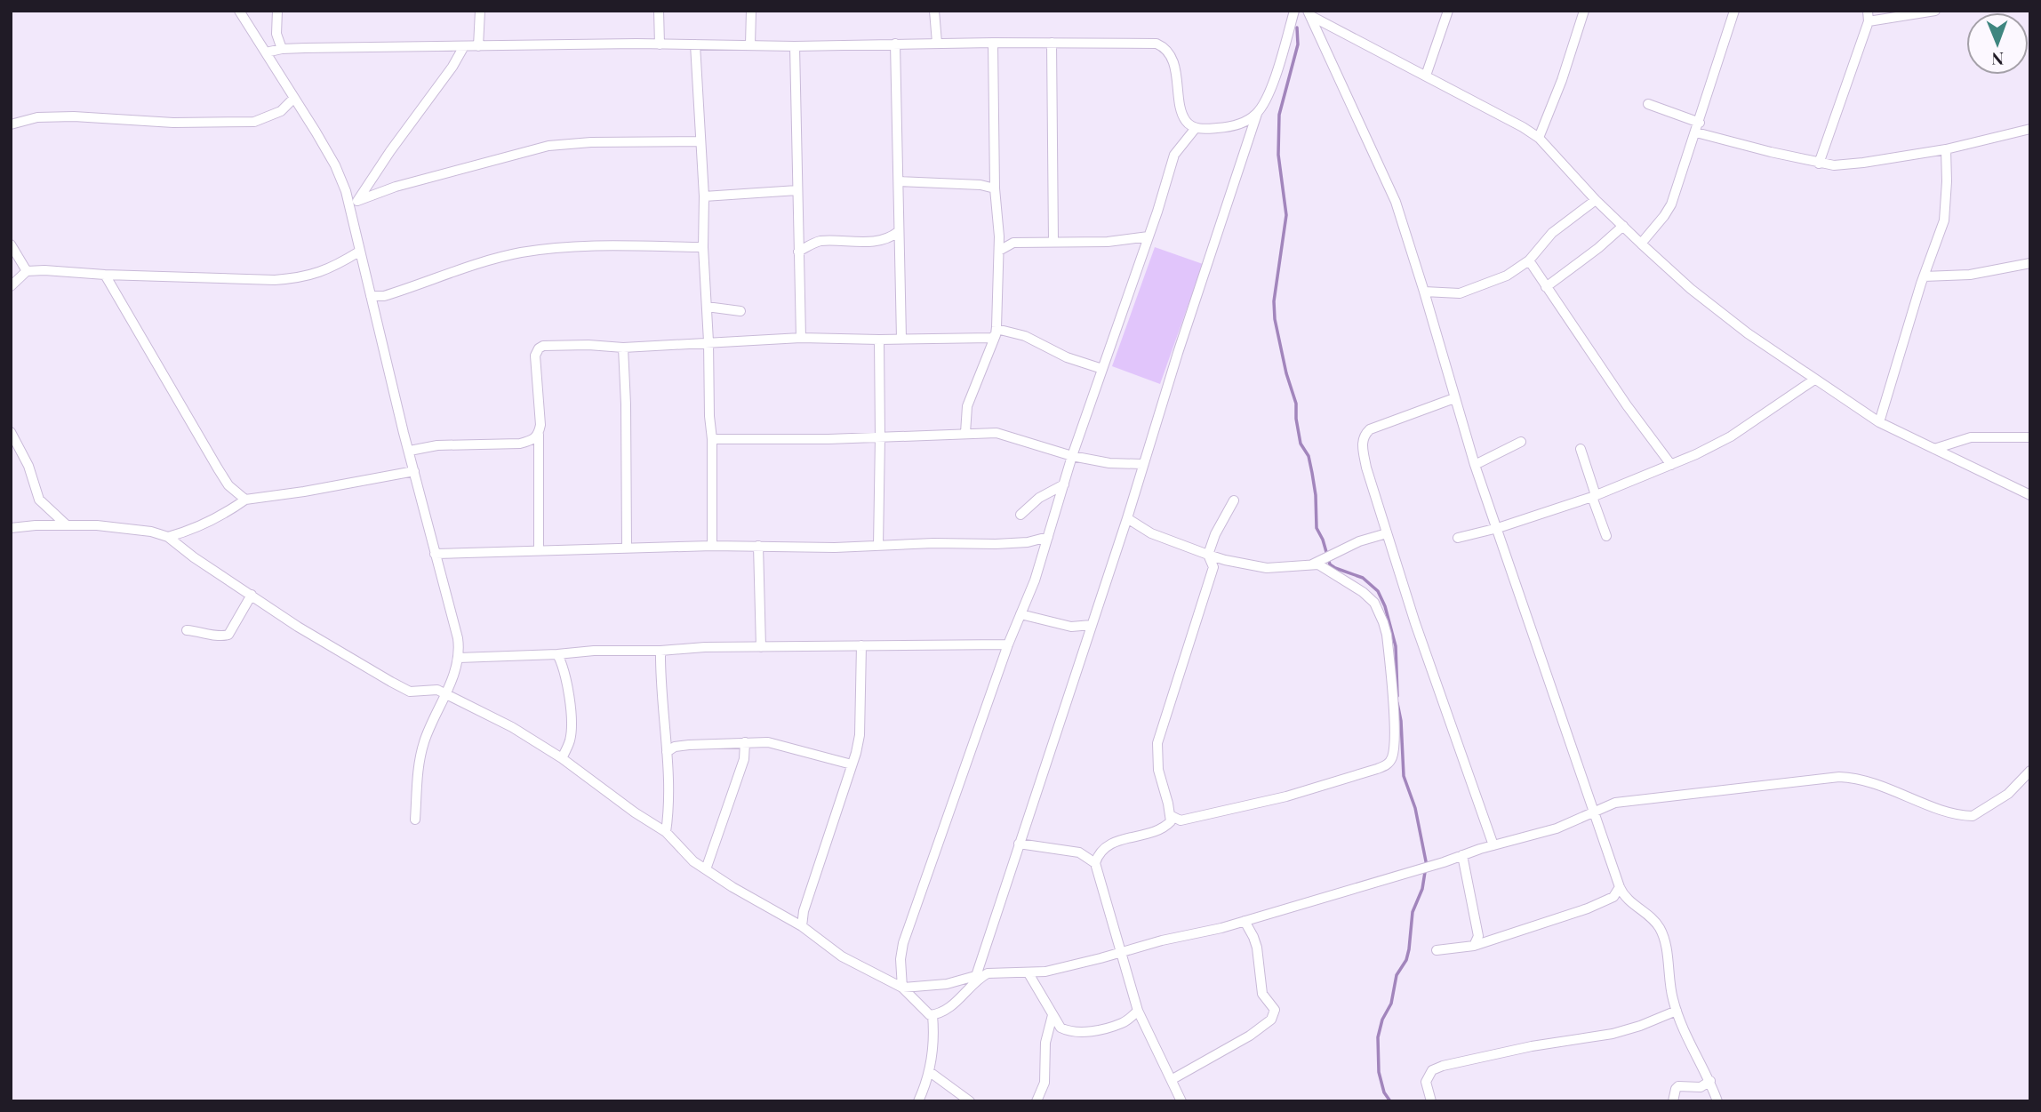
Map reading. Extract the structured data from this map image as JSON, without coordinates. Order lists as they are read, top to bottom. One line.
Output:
{"north":"bottom"}
